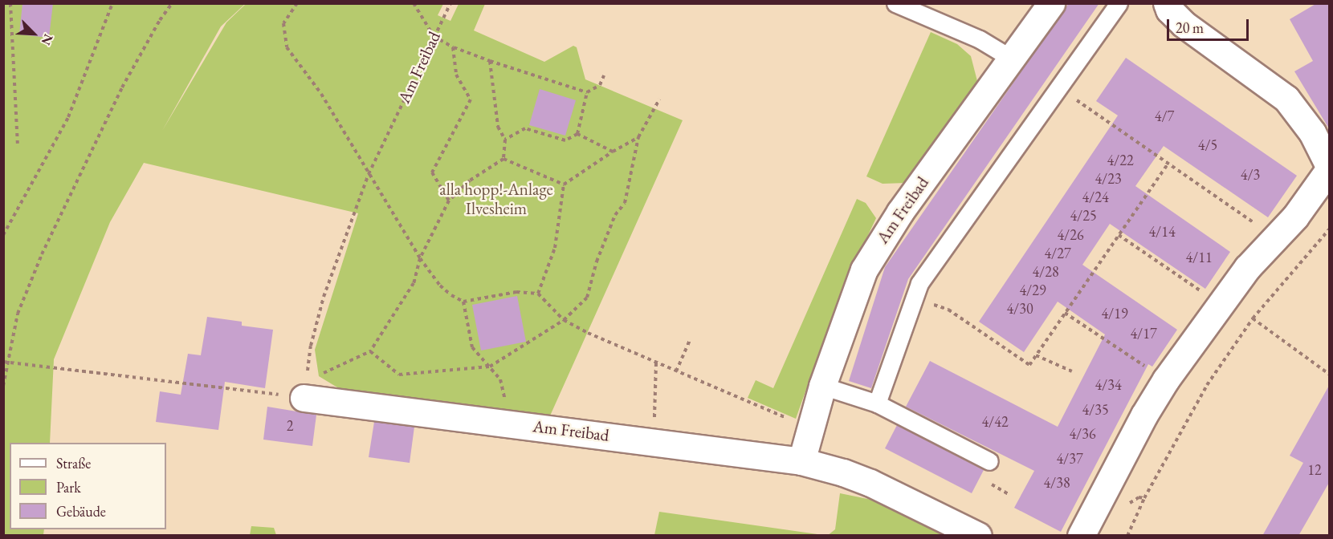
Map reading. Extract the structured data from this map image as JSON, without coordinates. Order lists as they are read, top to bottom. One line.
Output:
{"streets":{"street":["Am Freibad"]},"parks":["alla hopp!-Anlage Ilvesheim"],"house_numbers":["4/7","4/5","4/22","4/3","4/23","4/24","4/25","4/14","4/26","4/27","4/11","4/28","4/29","4/30","4/19","4/17","4/34","4/35","4/42","2","4/36","4/37","12","4/38"],"legend":["Straße","Park","Gebäude"],"scale_bar":"20 m","north":"bottom right"}
